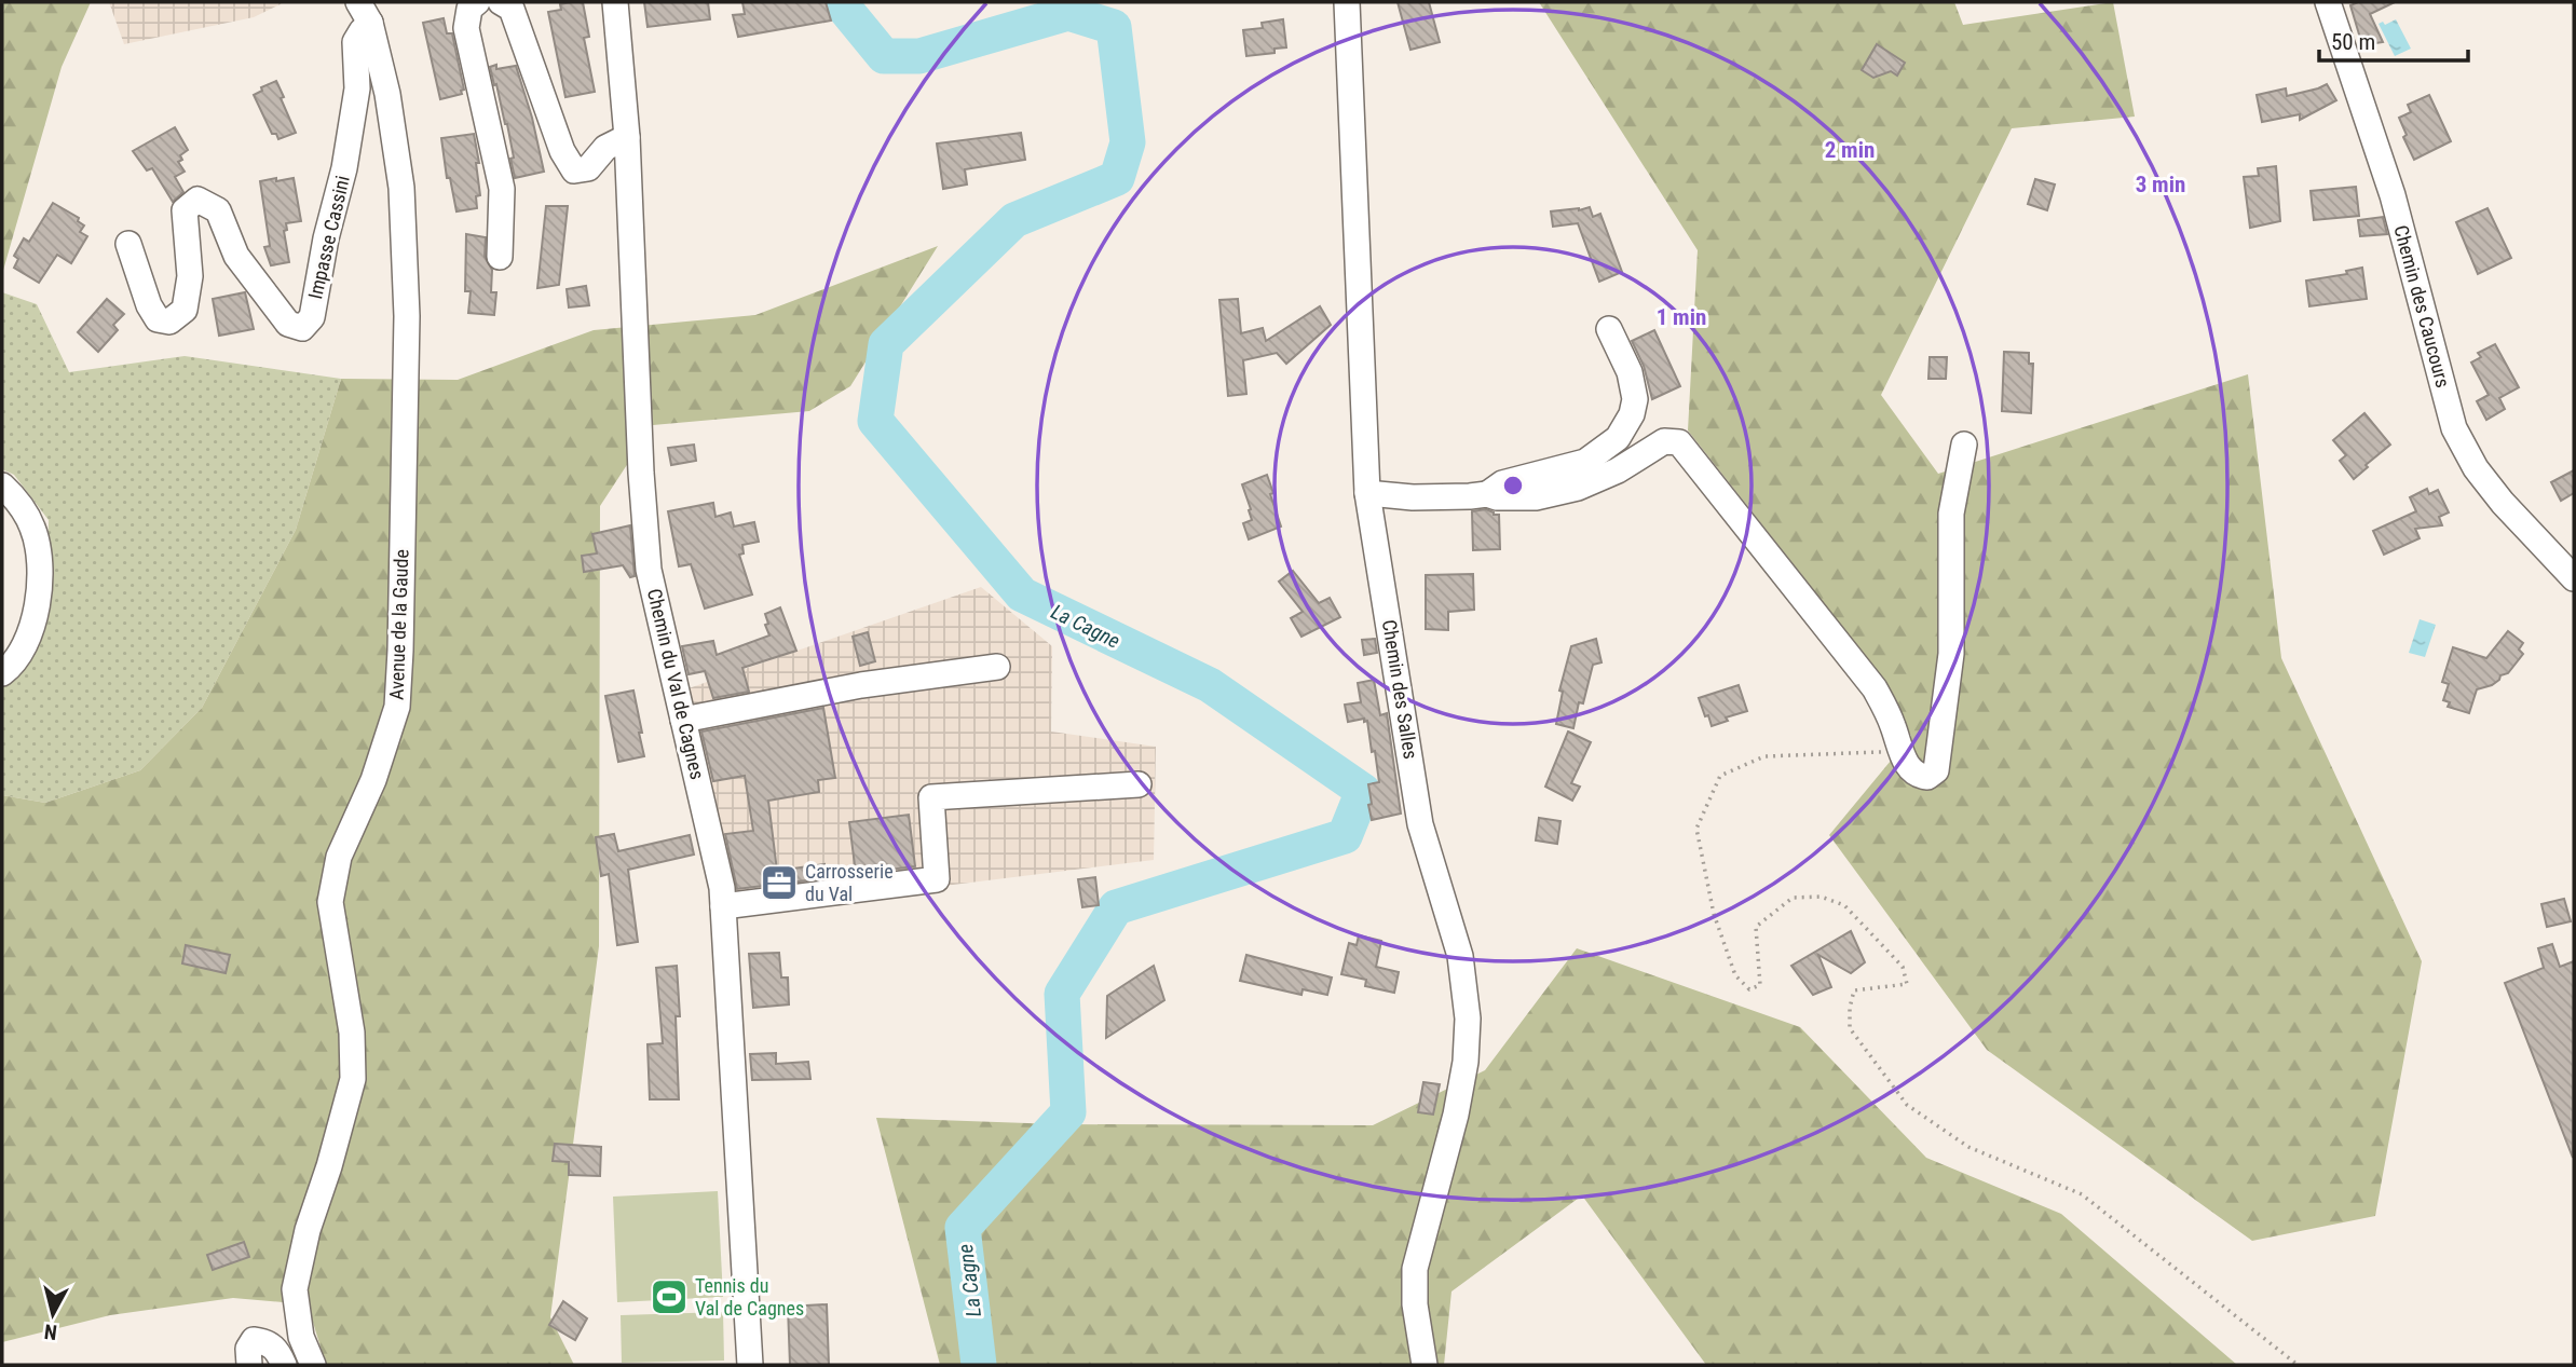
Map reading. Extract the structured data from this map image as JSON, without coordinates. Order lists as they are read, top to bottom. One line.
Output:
{"streets":{"street":["Impasse Cassini","Chemin des Caucours","Avenue de la Gaude","Chemin du Val de Cagnes","Chemin des Salles"]},"crossings":[["Impasse Cassini","Avenue de la Gaude"]],"water":["La Cagne"],"places":{"office":["Carrosserie du Val"],"sports":["Tennis du Val de Cagnes"]},"scale_bar":"50 m","north":"bottom","rings":["2 min","3 min","1 min"]}
